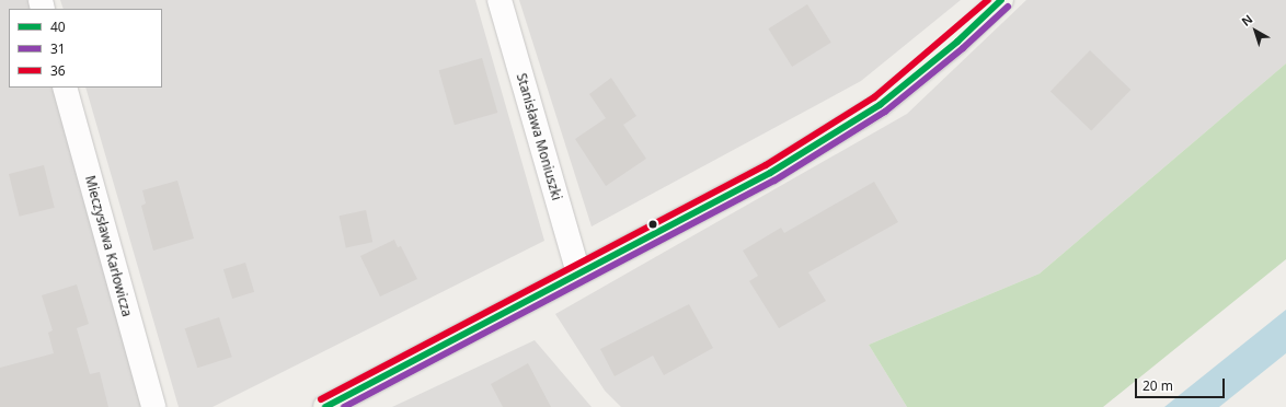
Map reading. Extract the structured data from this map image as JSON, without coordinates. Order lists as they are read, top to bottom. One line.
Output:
{"streets":{"street":["Stanisława Moniuszki","Mieczysława Karłowicza"]},"lines":["transit line 40","transit line 36","transit line 31"],"legend":["40","31","36"],"scale_bar":"20 m","north":"top left"}
